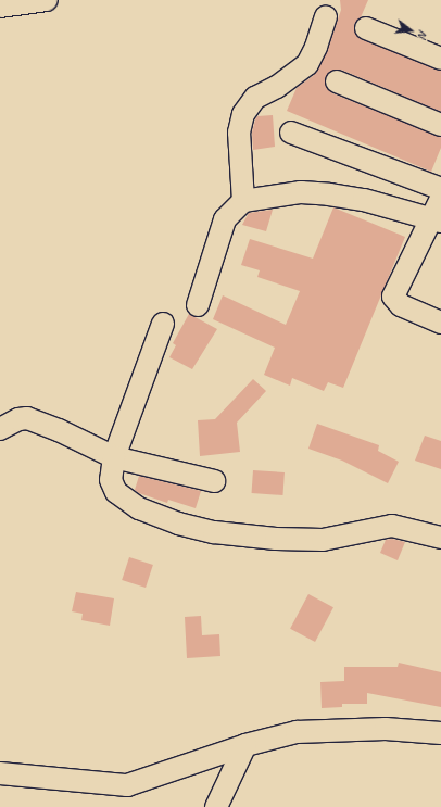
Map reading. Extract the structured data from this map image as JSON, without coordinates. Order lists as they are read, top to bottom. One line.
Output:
{"north":"right"}
